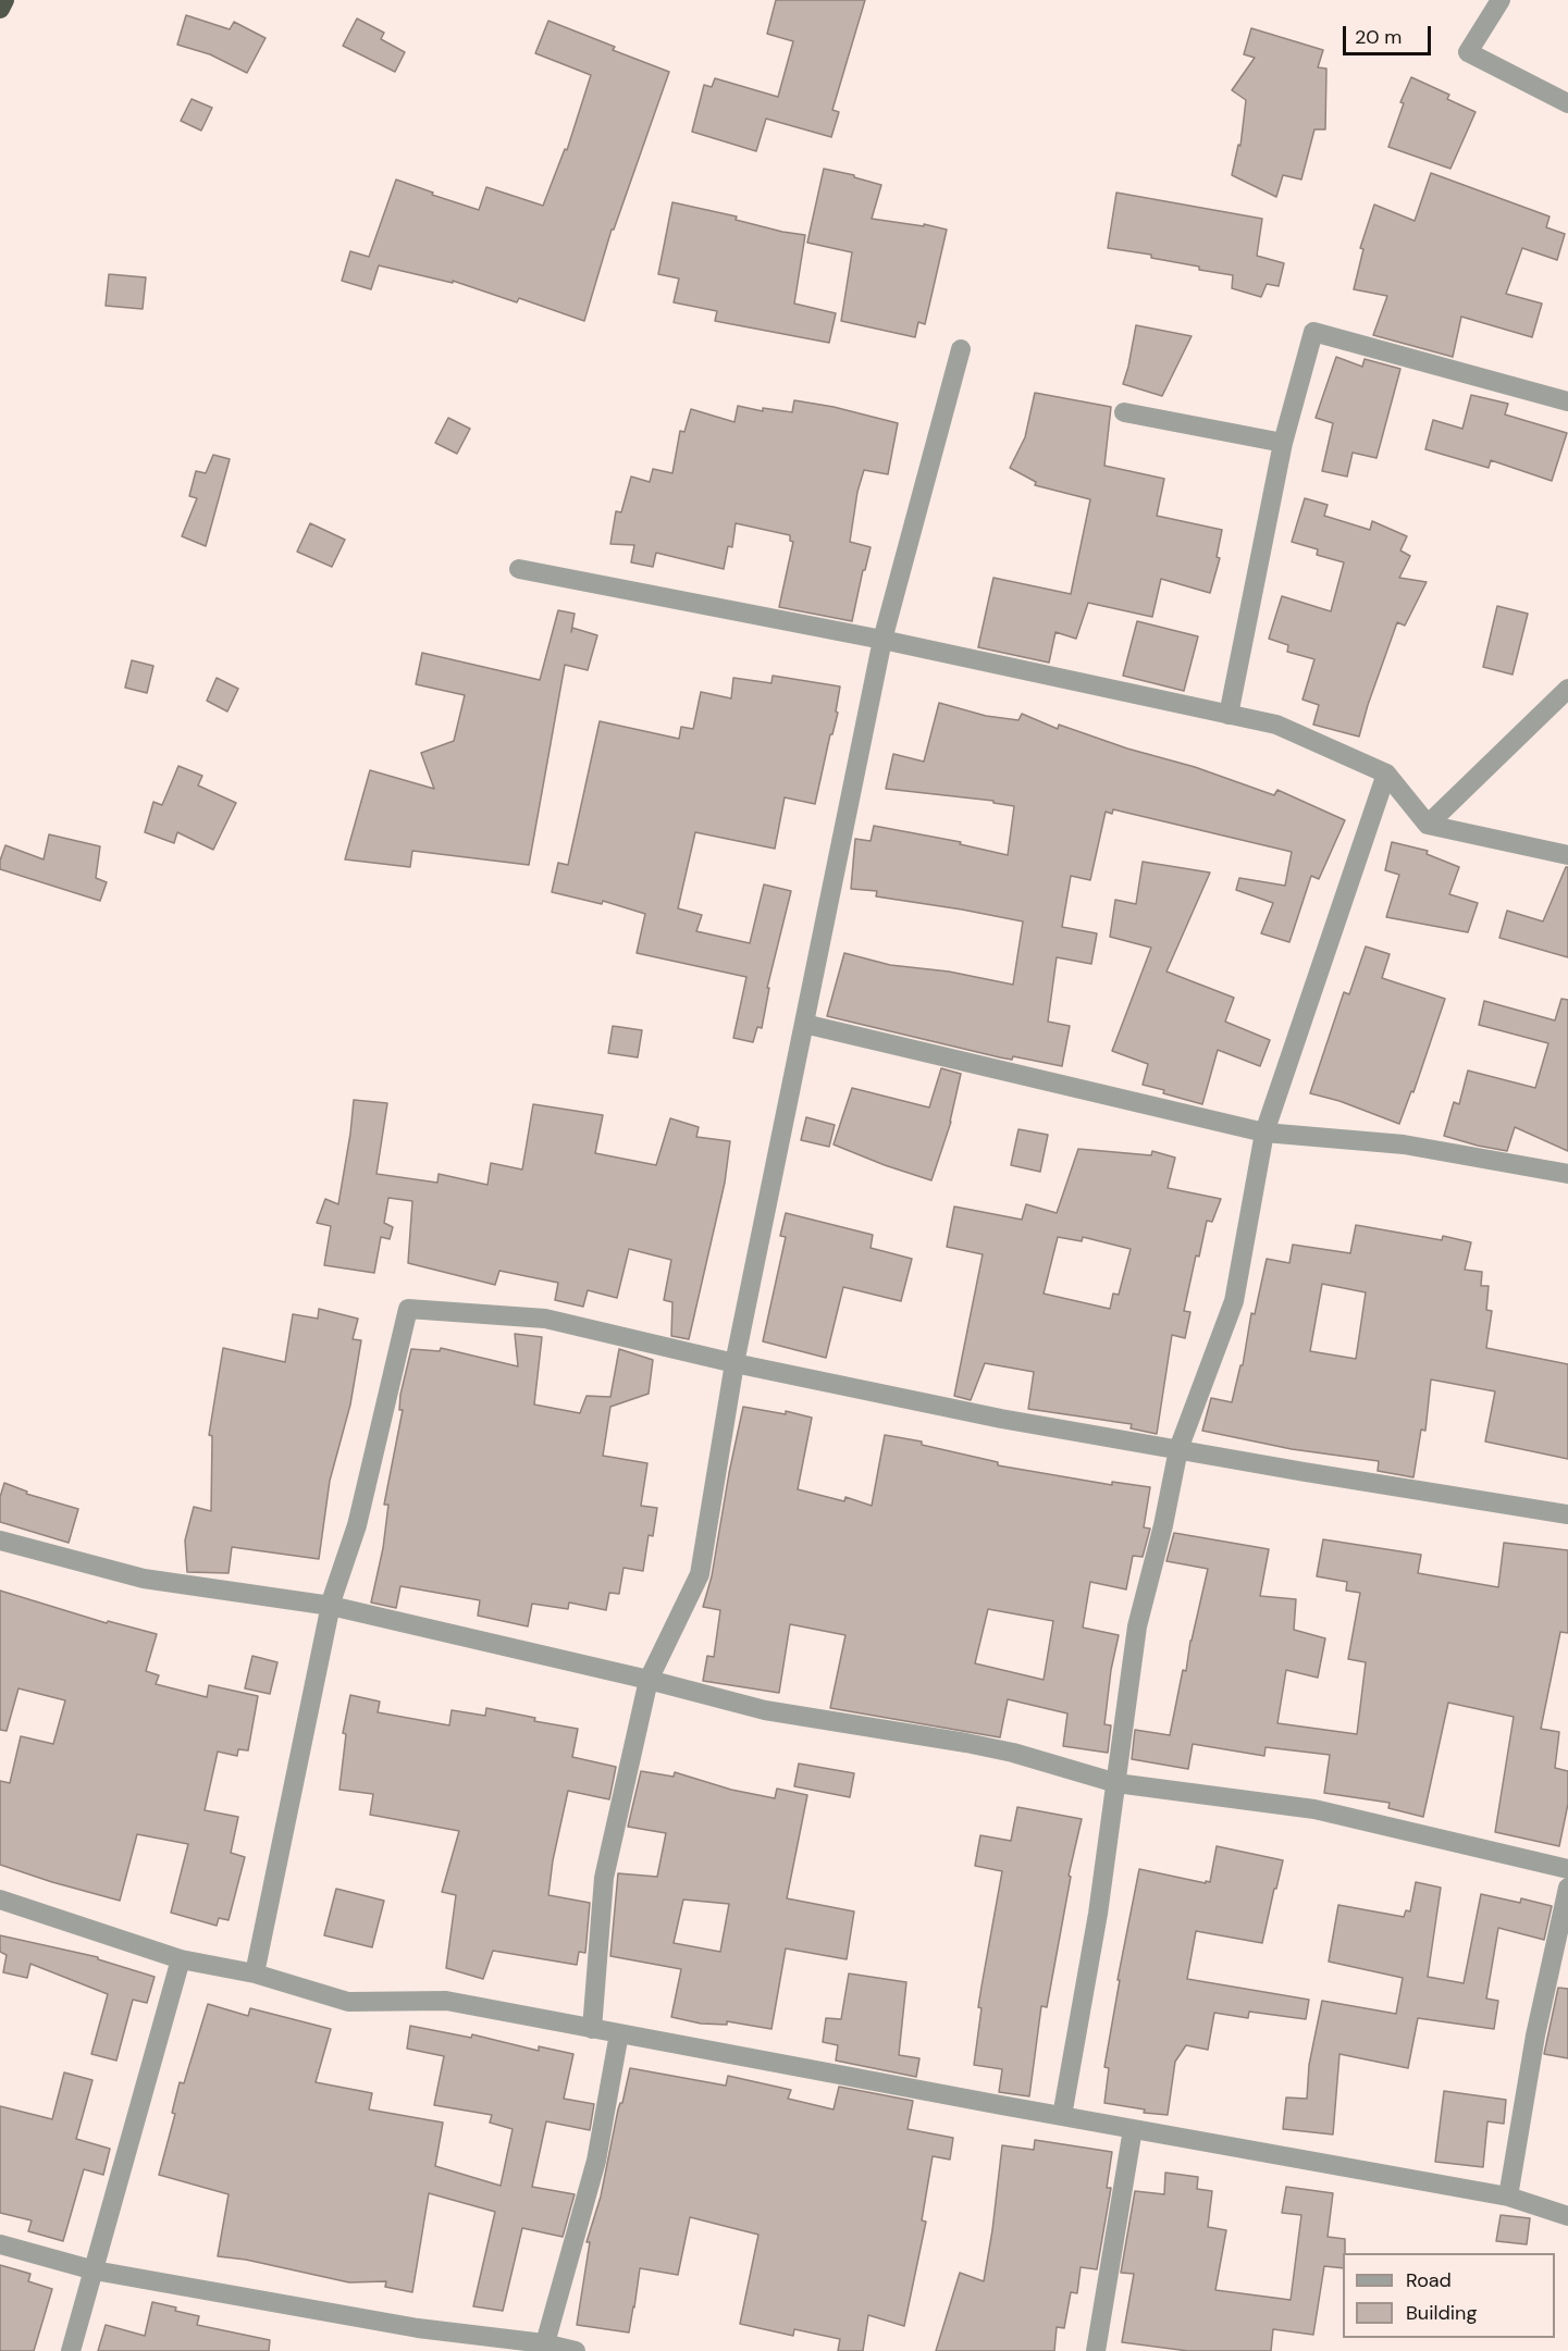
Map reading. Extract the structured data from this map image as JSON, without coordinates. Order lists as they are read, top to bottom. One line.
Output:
{"legend":["Road","Building"],"scale_bar":"20 m"}
